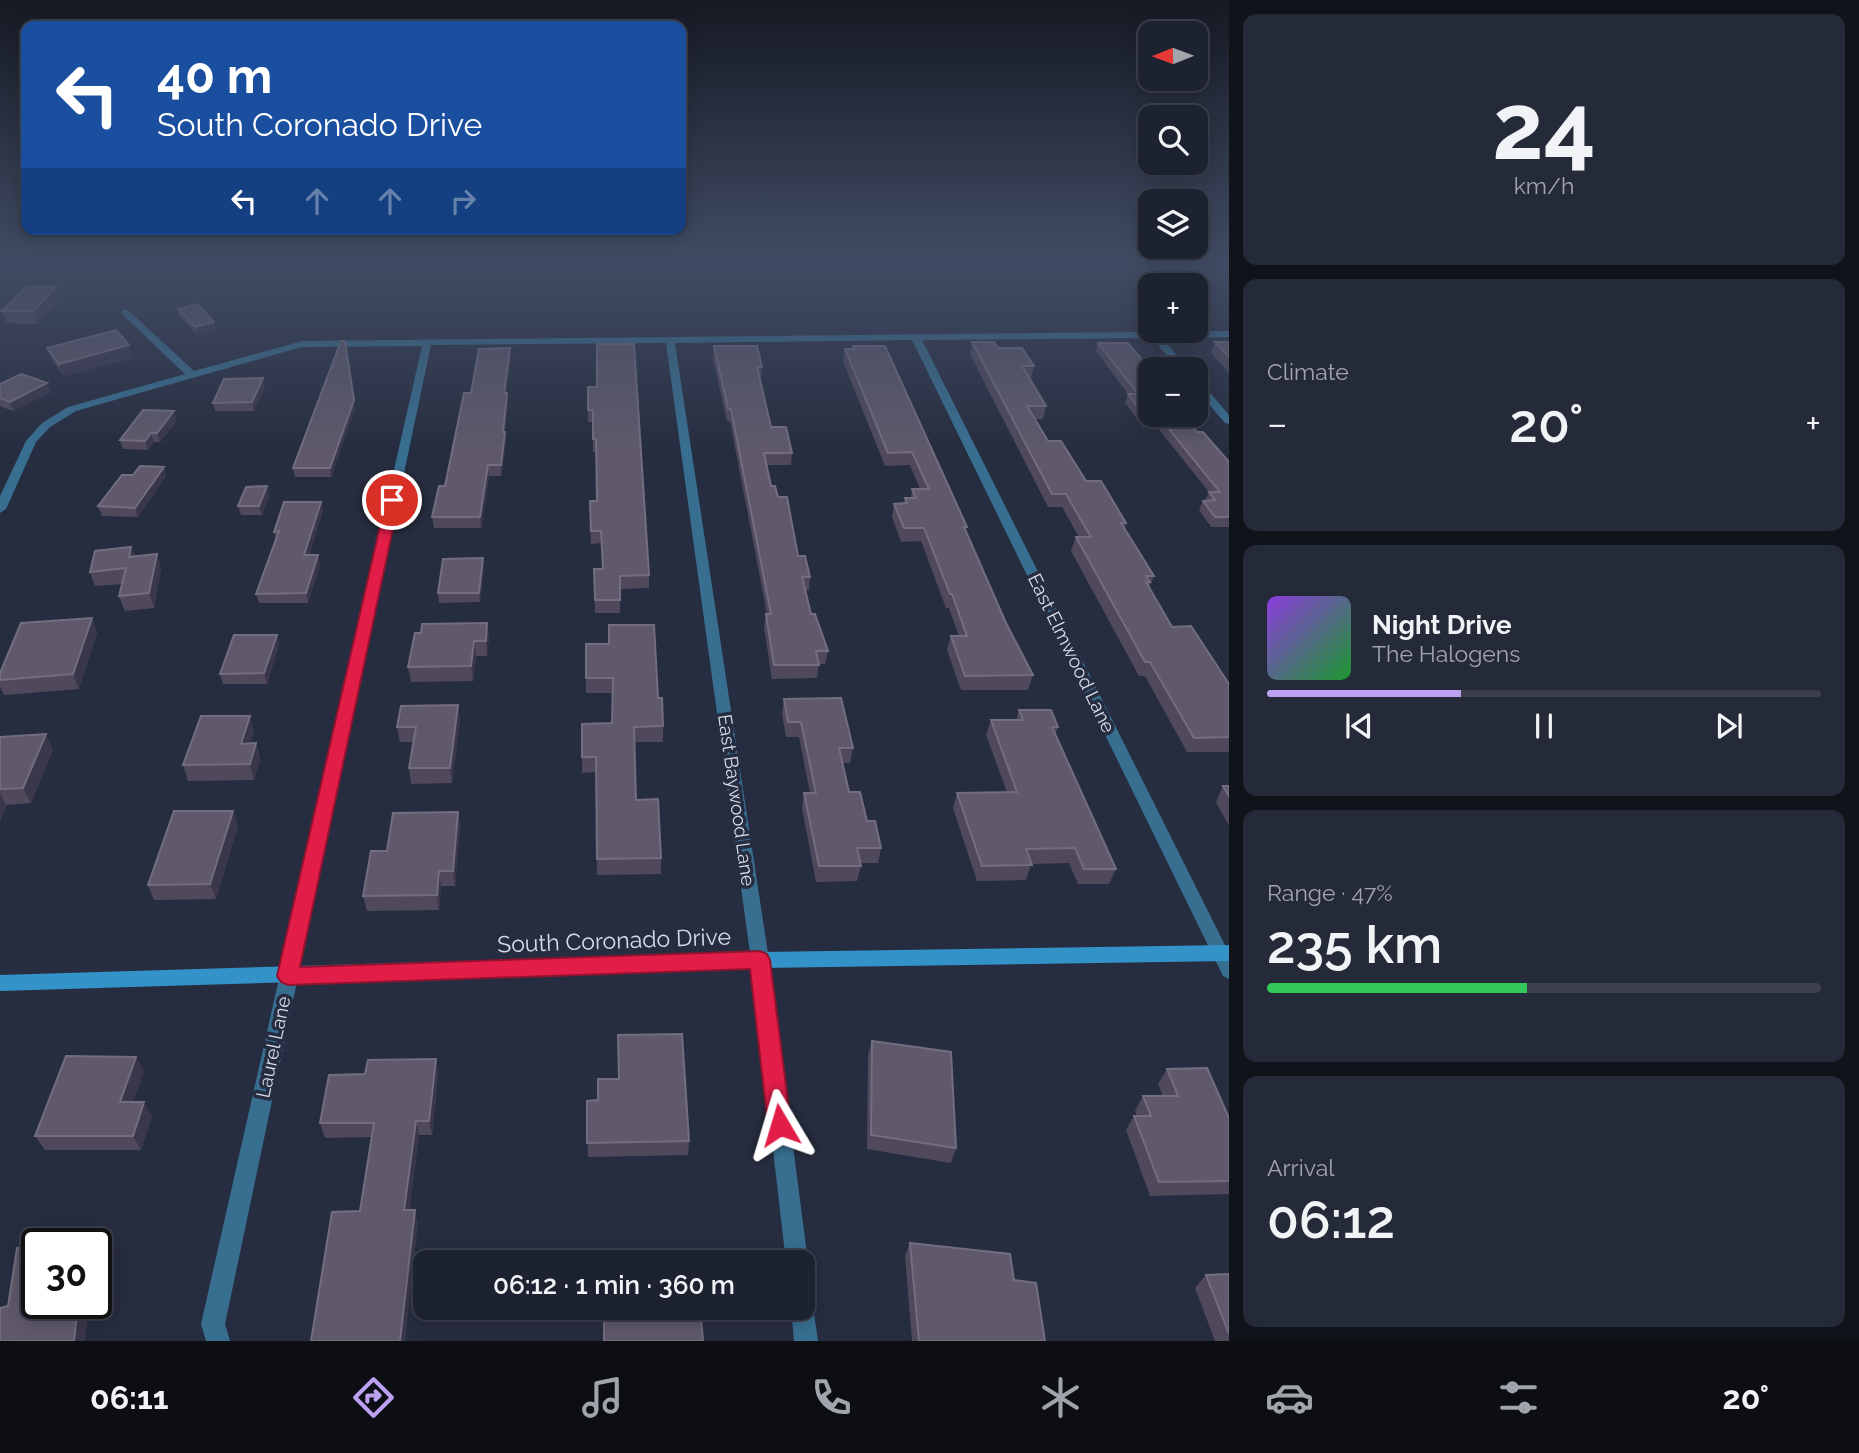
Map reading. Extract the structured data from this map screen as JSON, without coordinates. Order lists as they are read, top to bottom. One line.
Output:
{"streets":{"street":["East Elmwood Lane","East Baywood Lane","South Coronado Drive","Laurel Lane"]},"crossings":[["East Elmwood Lane","South Coronado Drive"],["East Baywood Lane","South Coronado Drive"],["South Coronado Drive","Laurel Lane"]],"north":"left","page":{"tile":[["24","km/h"],"Climate",["Range · 47%","235 km"],["Arrival","06:12"]],"map_buttons":["+","−"],"turn":["40 m","South Coronado Drive"],"heat":["−","20°","+"],"song":["Night Drive","The Halogens"],"limit":"30","trip":"06:12 · 1 min · 360 m","tabs":["06:11","20°"]}}
